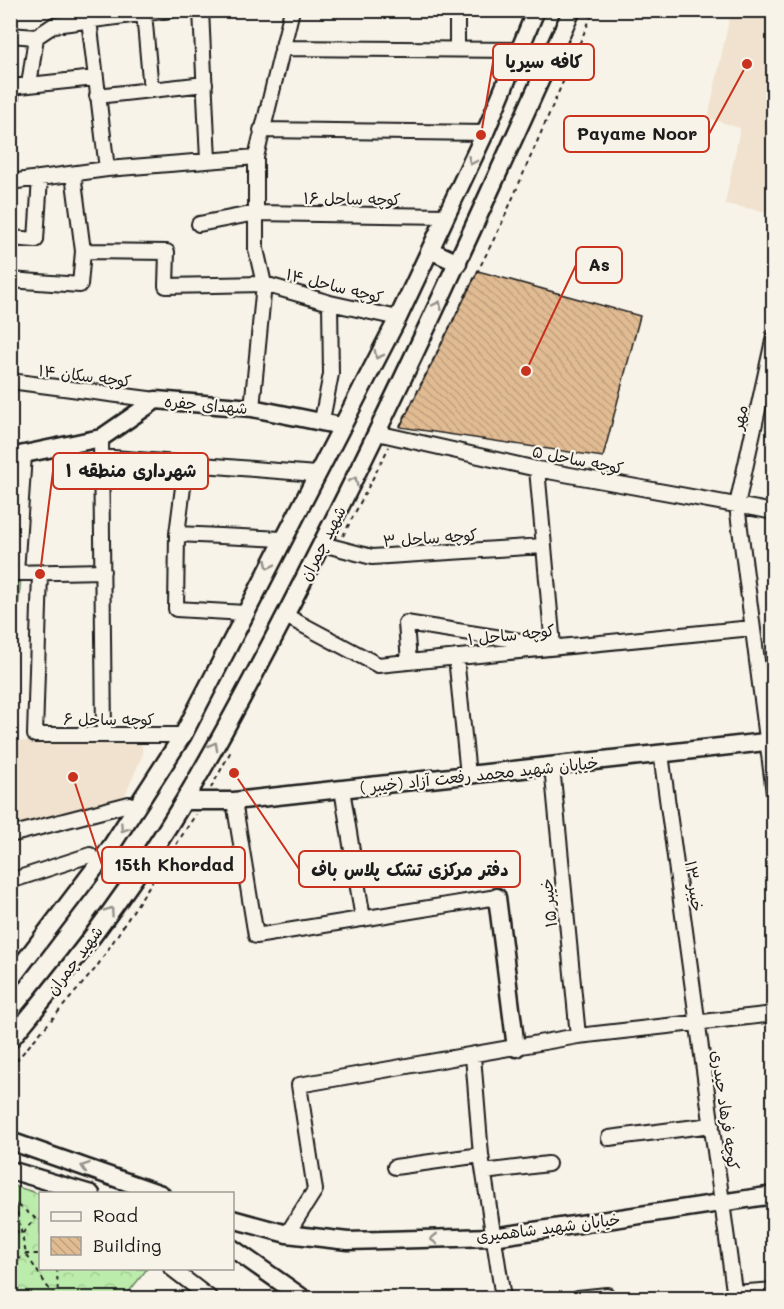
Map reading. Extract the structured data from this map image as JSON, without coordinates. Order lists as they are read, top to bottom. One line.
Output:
{"streets":{"street":["کوچه ساحل ۱۶","کوچه ساحل ۱۴","کوچه سکان ۱۴","شهدای جفره","مهر","کوچه ساحل ۵","کوچه ساحل ۳","شهید چمران","کوچه ساحل ۱","کوچه ساحل ۶","( خیبر) خیابان شهید محمد رفعت آزاد","خیبر ۱۳","خیبر ۱۵","کوچه فرهاد حیدری","خیابان شهید شاهمیری"]},"crossings":[["کوچه سکان ۱۴","شهدای جفره"],["مهر","کوچه ساحل ۵"],["مهر","کوچه ساحل ۱"],["مهر","( خیبر) خیابان شهید محمد رفعت آزاد"],["کوچه ساحل ۵","شهید چمران"],["کوچه ساحل ۳","شهید چمران"],["شهید چمران","کوچه ساحل ۱"],["شهید چمران","( خیبر) خیابان شهید محمد رفعت آزاد"],["( خیبر) خیابان شهید محمد رفعت آزاد","خیبر ۱۳"],["( خیبر) خیابان شهید محمد رفعت آزاد","خیبر ۱۵"],["خیبر ۱۳","کوچه فرهاد حیدری"],["کوچه فرهاد حیدری","خیابان شهید شاهمیری"]],"places":["Payame Noor","کافه سیریا","As","شهرداری منطقه ١","دفتر مرکزی تشک پلاس باف","15th Khordad"],"legend":["Road","Building"]}
